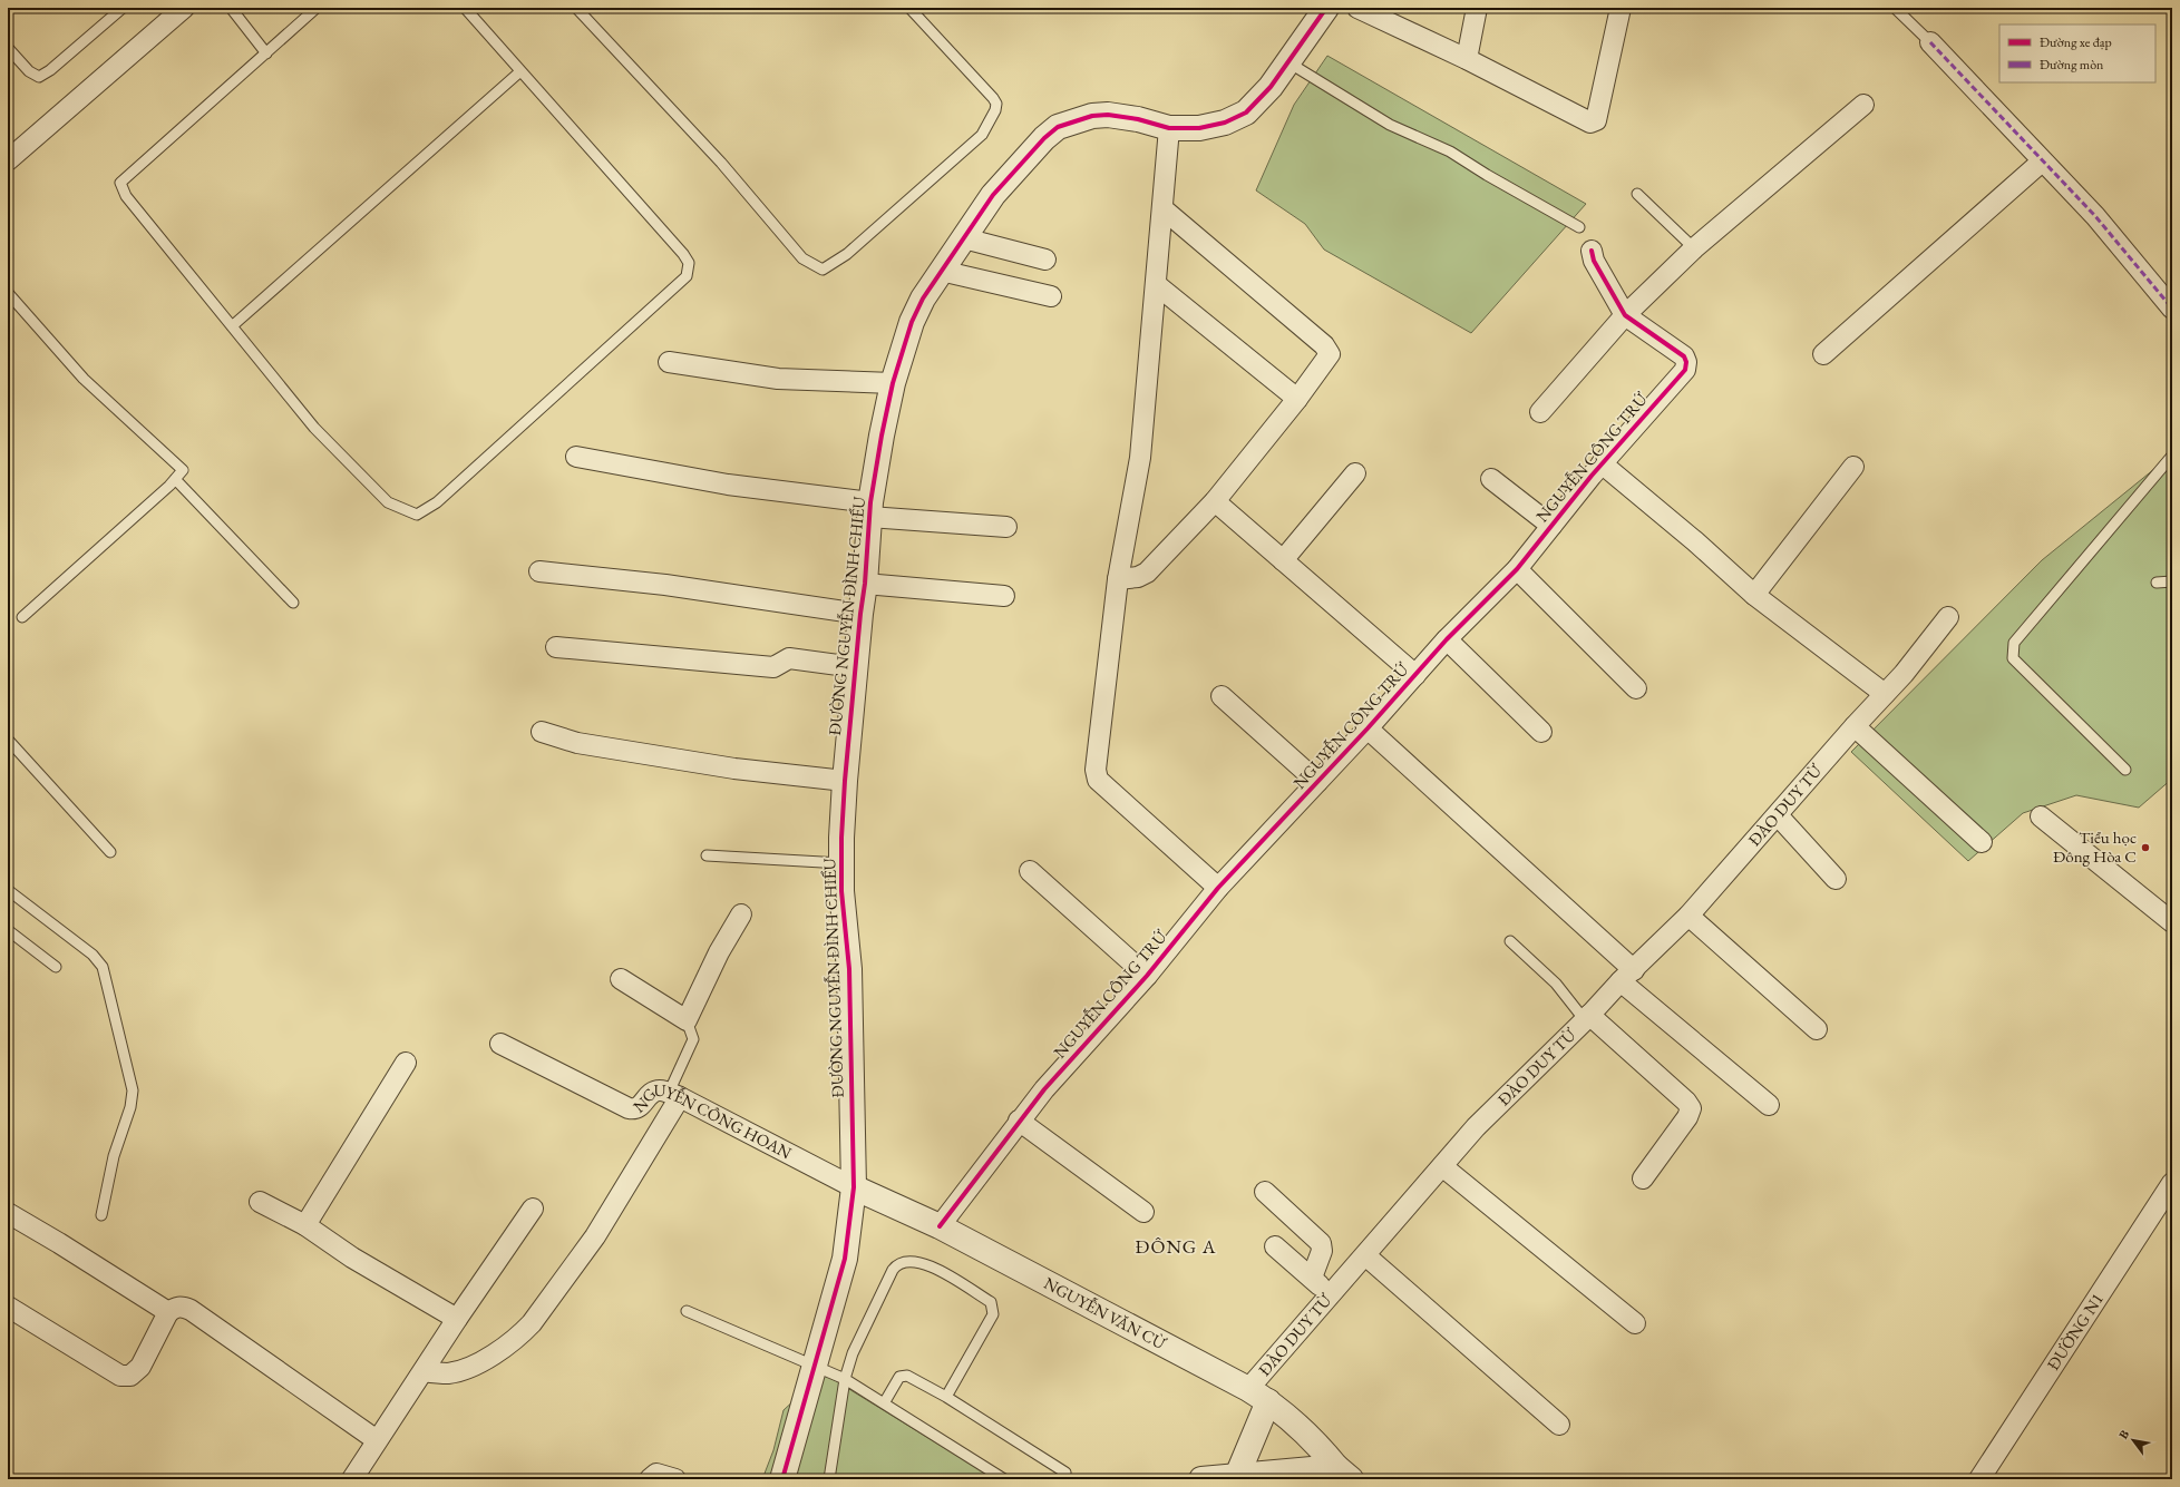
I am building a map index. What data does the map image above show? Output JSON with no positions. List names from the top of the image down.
{
  "streets": {
    "street": [
      "NGUYỄN CÔNG TRỨ",
      "ĐƯỜNG NGUYỄN ĐÌNH CHIỂU",
      "ĐÀO DUY TỪ",
      "NGUYỄN CÔNG HOAN",
      "NGUYỄN VĂN CỪ",
      "ĐƯỜNG N1"
    ]
  },
  "crossings": [
    ["NGUYỄN CÔNG TRỨ", "NGUYỄN VĂN CỪ"],
    ["ĐƯỜNG NGUYỄN ĐÌNH CHIỂU", "NGUYỄN CÔNG HOAN"],
    ["ĐƯỜNG NGUYỄN ĐÌNH CHIỂU", "NGUYỄN VĂN CỪ"],
    ["ĐÀO DUY TỪ", "NGUYỄN VĂN CỪ"],
    ["NGUYỄN CÔNG HOAN", "NGUYỄN VĂN CỪ"]
  ],
  "districts": ["ĐÔNG A"],
  "places": ["Tiểu học Đông Hòa C"],
  "legend": ["Đường xe đạp", "Đường mòn"],
  "north": "top left"
}
